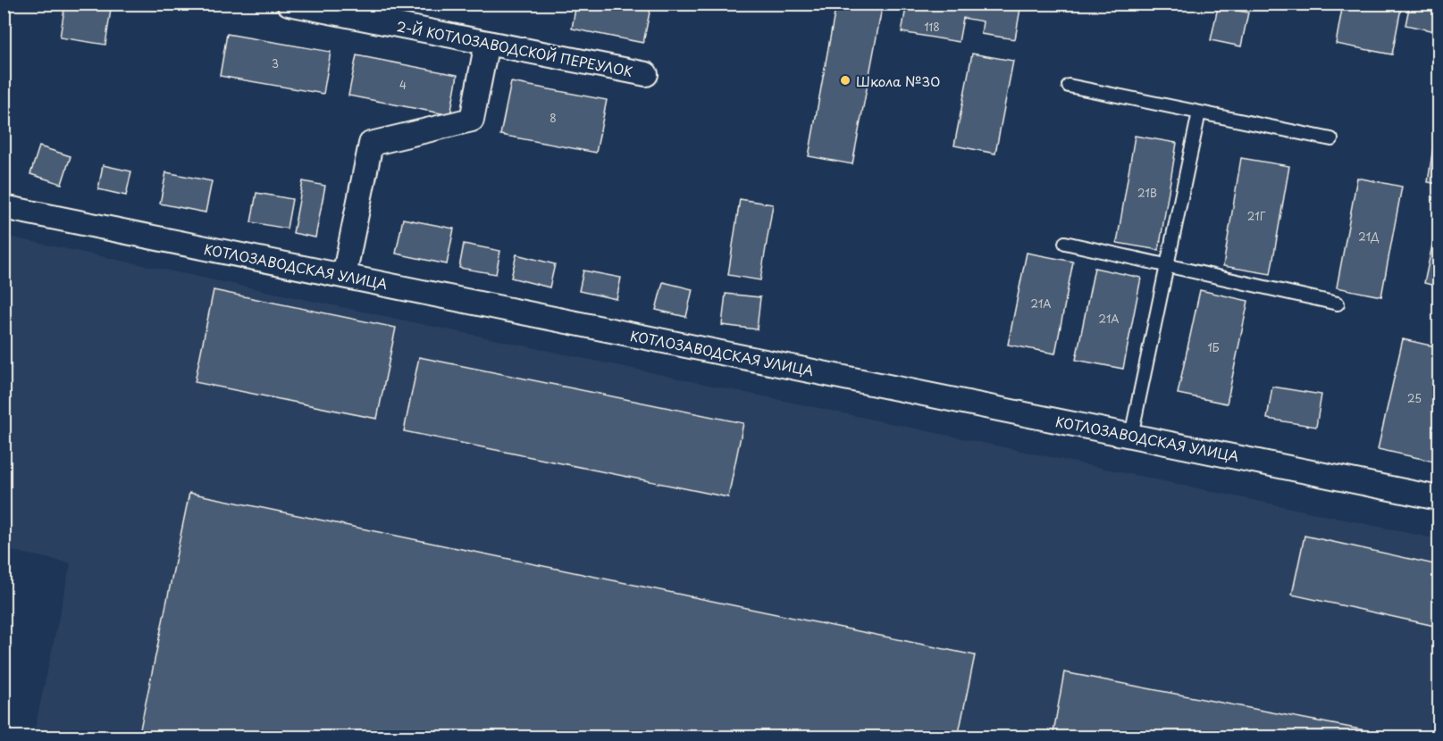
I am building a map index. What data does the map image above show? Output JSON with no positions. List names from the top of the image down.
{
  "streets": {
    "street": ["2-Й КОТЛОЗАВОДСКОЙ ПЕРЕУЛОК", "КОТЛОЗАВОДСКАЯ УЛИЦА"]
  },
  "places": ["Школа №30"],
  "house_numbers": [
    "118",
    "3",
    "4",
    "8",
    "21В",
    "21Г",
    "21Д",
    "21А",
    "21А",
    "1Б",
    "25"
  ]
}
